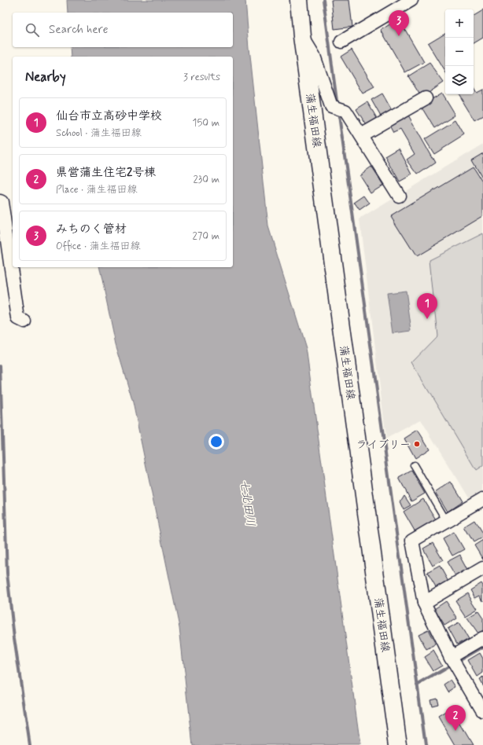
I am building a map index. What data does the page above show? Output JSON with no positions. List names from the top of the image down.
{
  "streets": {
    "main road": ["蒲生福田線"]
  },
  "water": ["七北田川"],
  "places": ["ライブリー"],
  "page": {
    "map_buttons": ["+", "−"],
    "pins": ["3", "1", "2"],
    "search": "Search here",
    "heading": ["Nearby", "3 results"],
    "list": [
      {
        "mark": "1",
        "name": "仙台市立高砂中学校",
        "note": "School · 蒲生福田線",
        "value": "150 m"
      },
      {
        "mark": "2",
        "name": "県営蒲生住宅2号棟",
        "note": "Place · 蒲生福田線",
        "value": "230 m"
      },
      {
        "mark": "3",
        "name": "みちのく管材",
        "note": "Office · 蒲生福田線",
        "value": "270 m"
      }
    ]
  }
}
